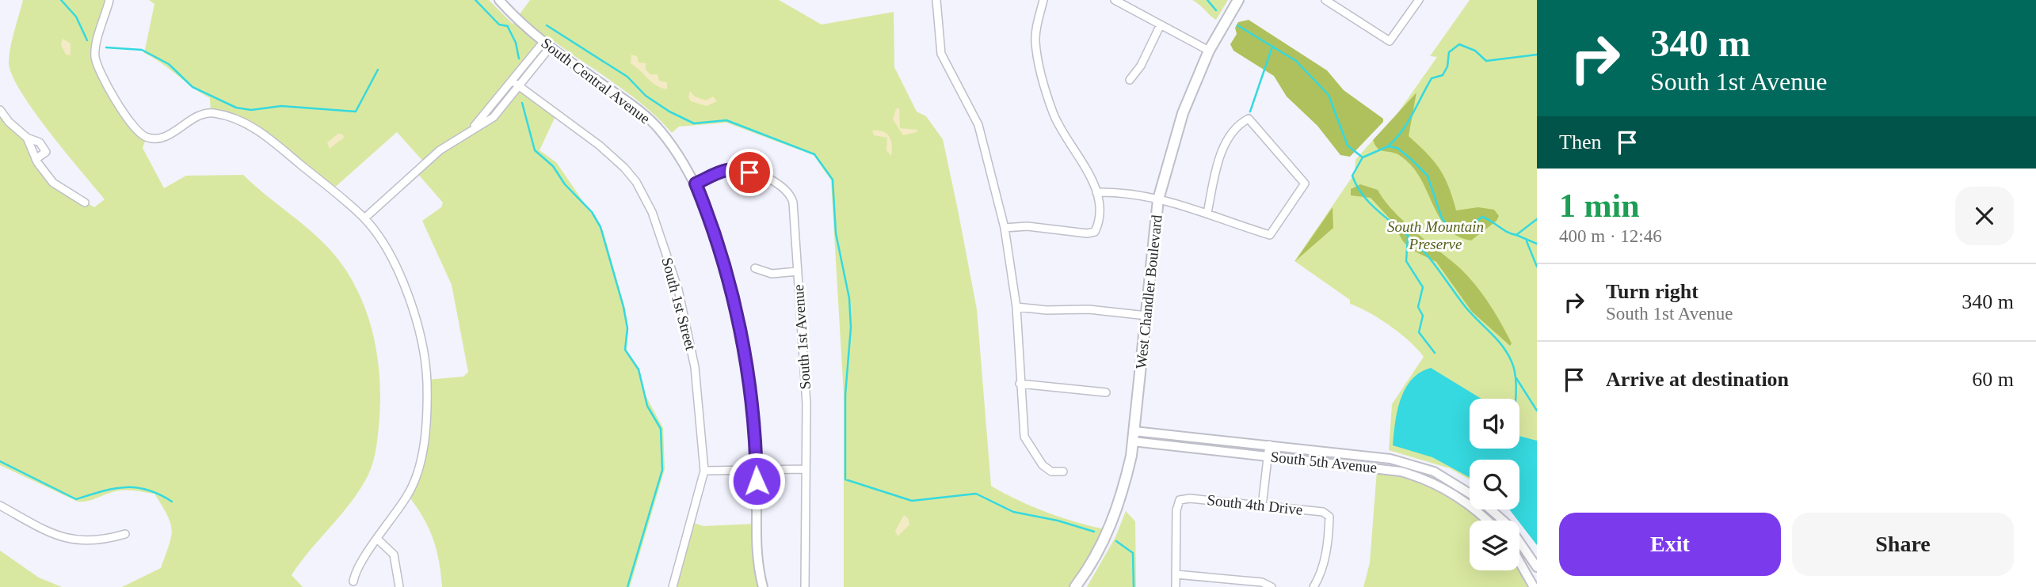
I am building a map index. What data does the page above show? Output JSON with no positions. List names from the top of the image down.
{
  "streets": {
    "main road": ["West Chandler Boulevard"],
    "street": [
      "South Central Avenue",
      "South 1st Street",
      "South 1st Avenue",
      "South 5th Avenue",
      "South 4th Drive"
    ]
  },
  "crossings": [
    ["South Central Avenue", "South 1st Avenue"],
    ["West Chandler Boulevard", "South 5th Avenue"]
  ],
  "parks": ["South Mountain Preserve"],
  "page": {
    "turn": ["340 m", "South 1st Avenue"],
    "then": "Then",
    "heading": ["1 min", "400 m · 12:46"],
    "list": [
      {
        "name": "Turn right",
        "note": "South 1st Avenue",
        "value": "340 m"
      },
      {
        "name": "Arrive at destination",
        "value": "60 m"
      }
    ],
    "buttons": ["Exit", "Share"]
  }
}
